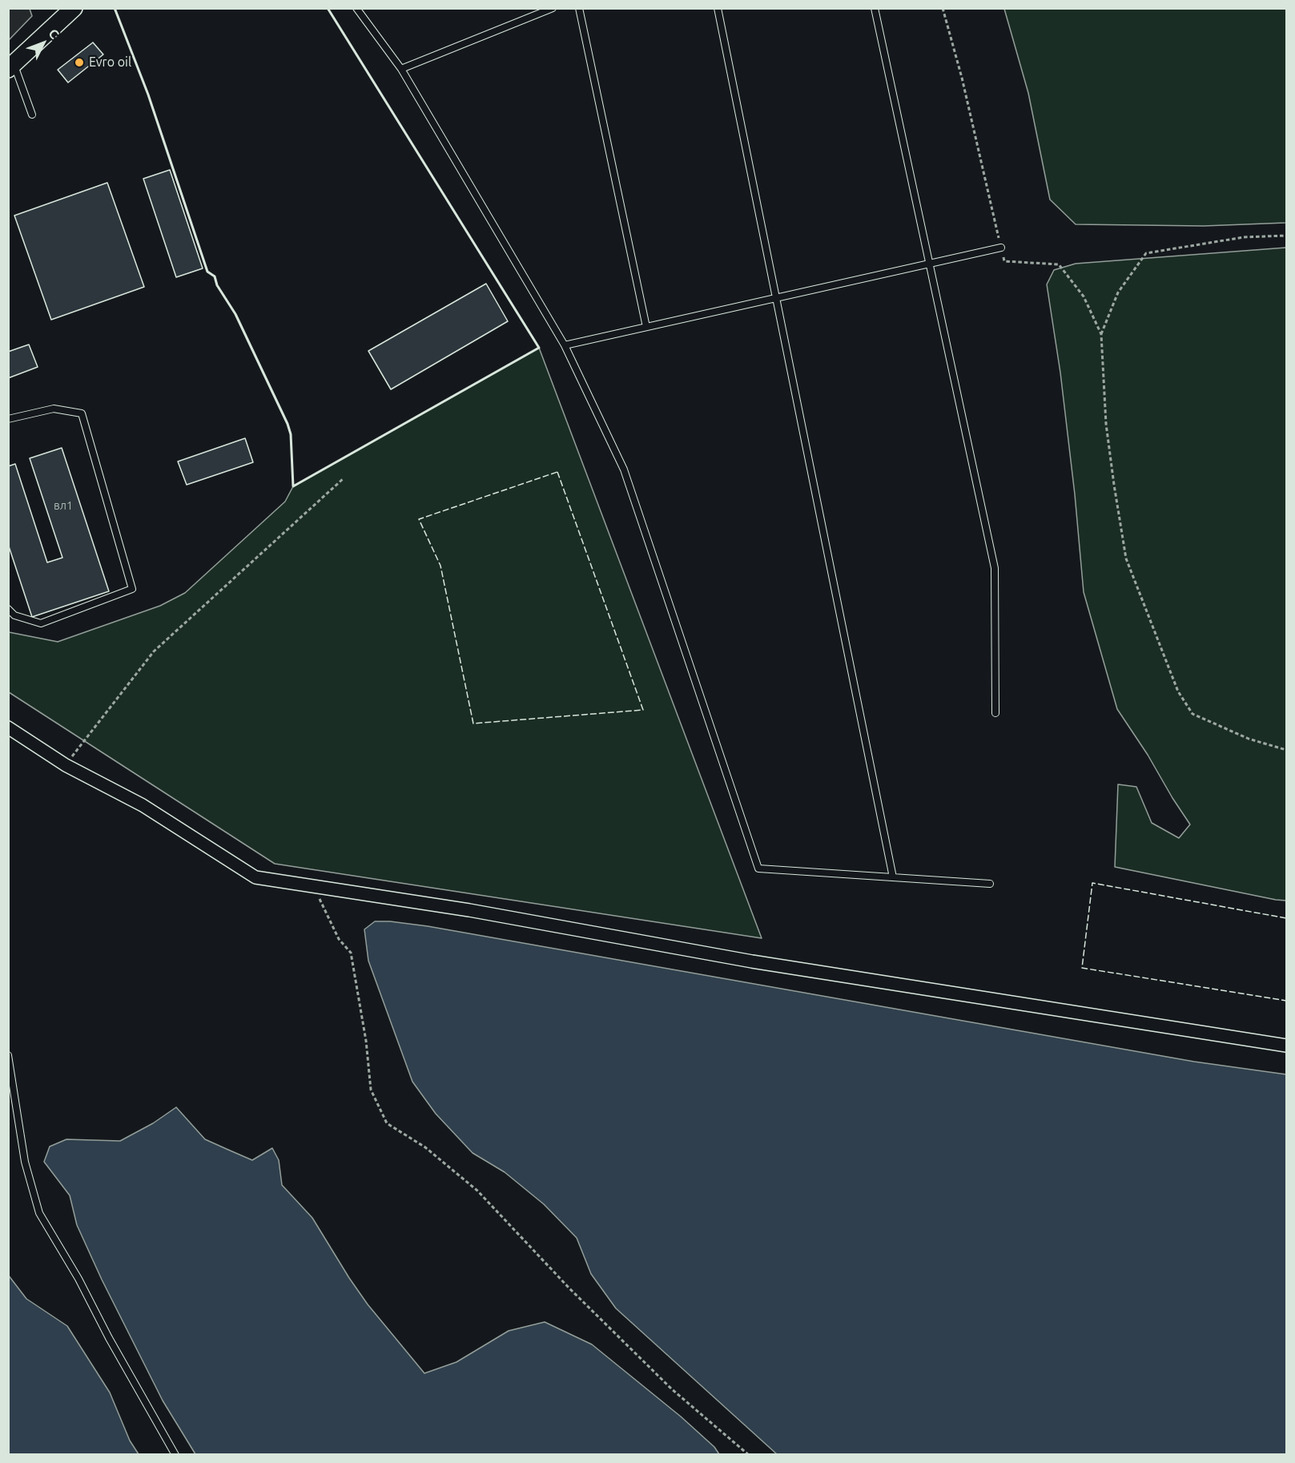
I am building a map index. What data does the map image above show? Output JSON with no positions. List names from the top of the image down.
{
  "places": ["Evro oil"],
  "house_numbers": ["вл1"],
  "north": "top right"
}
